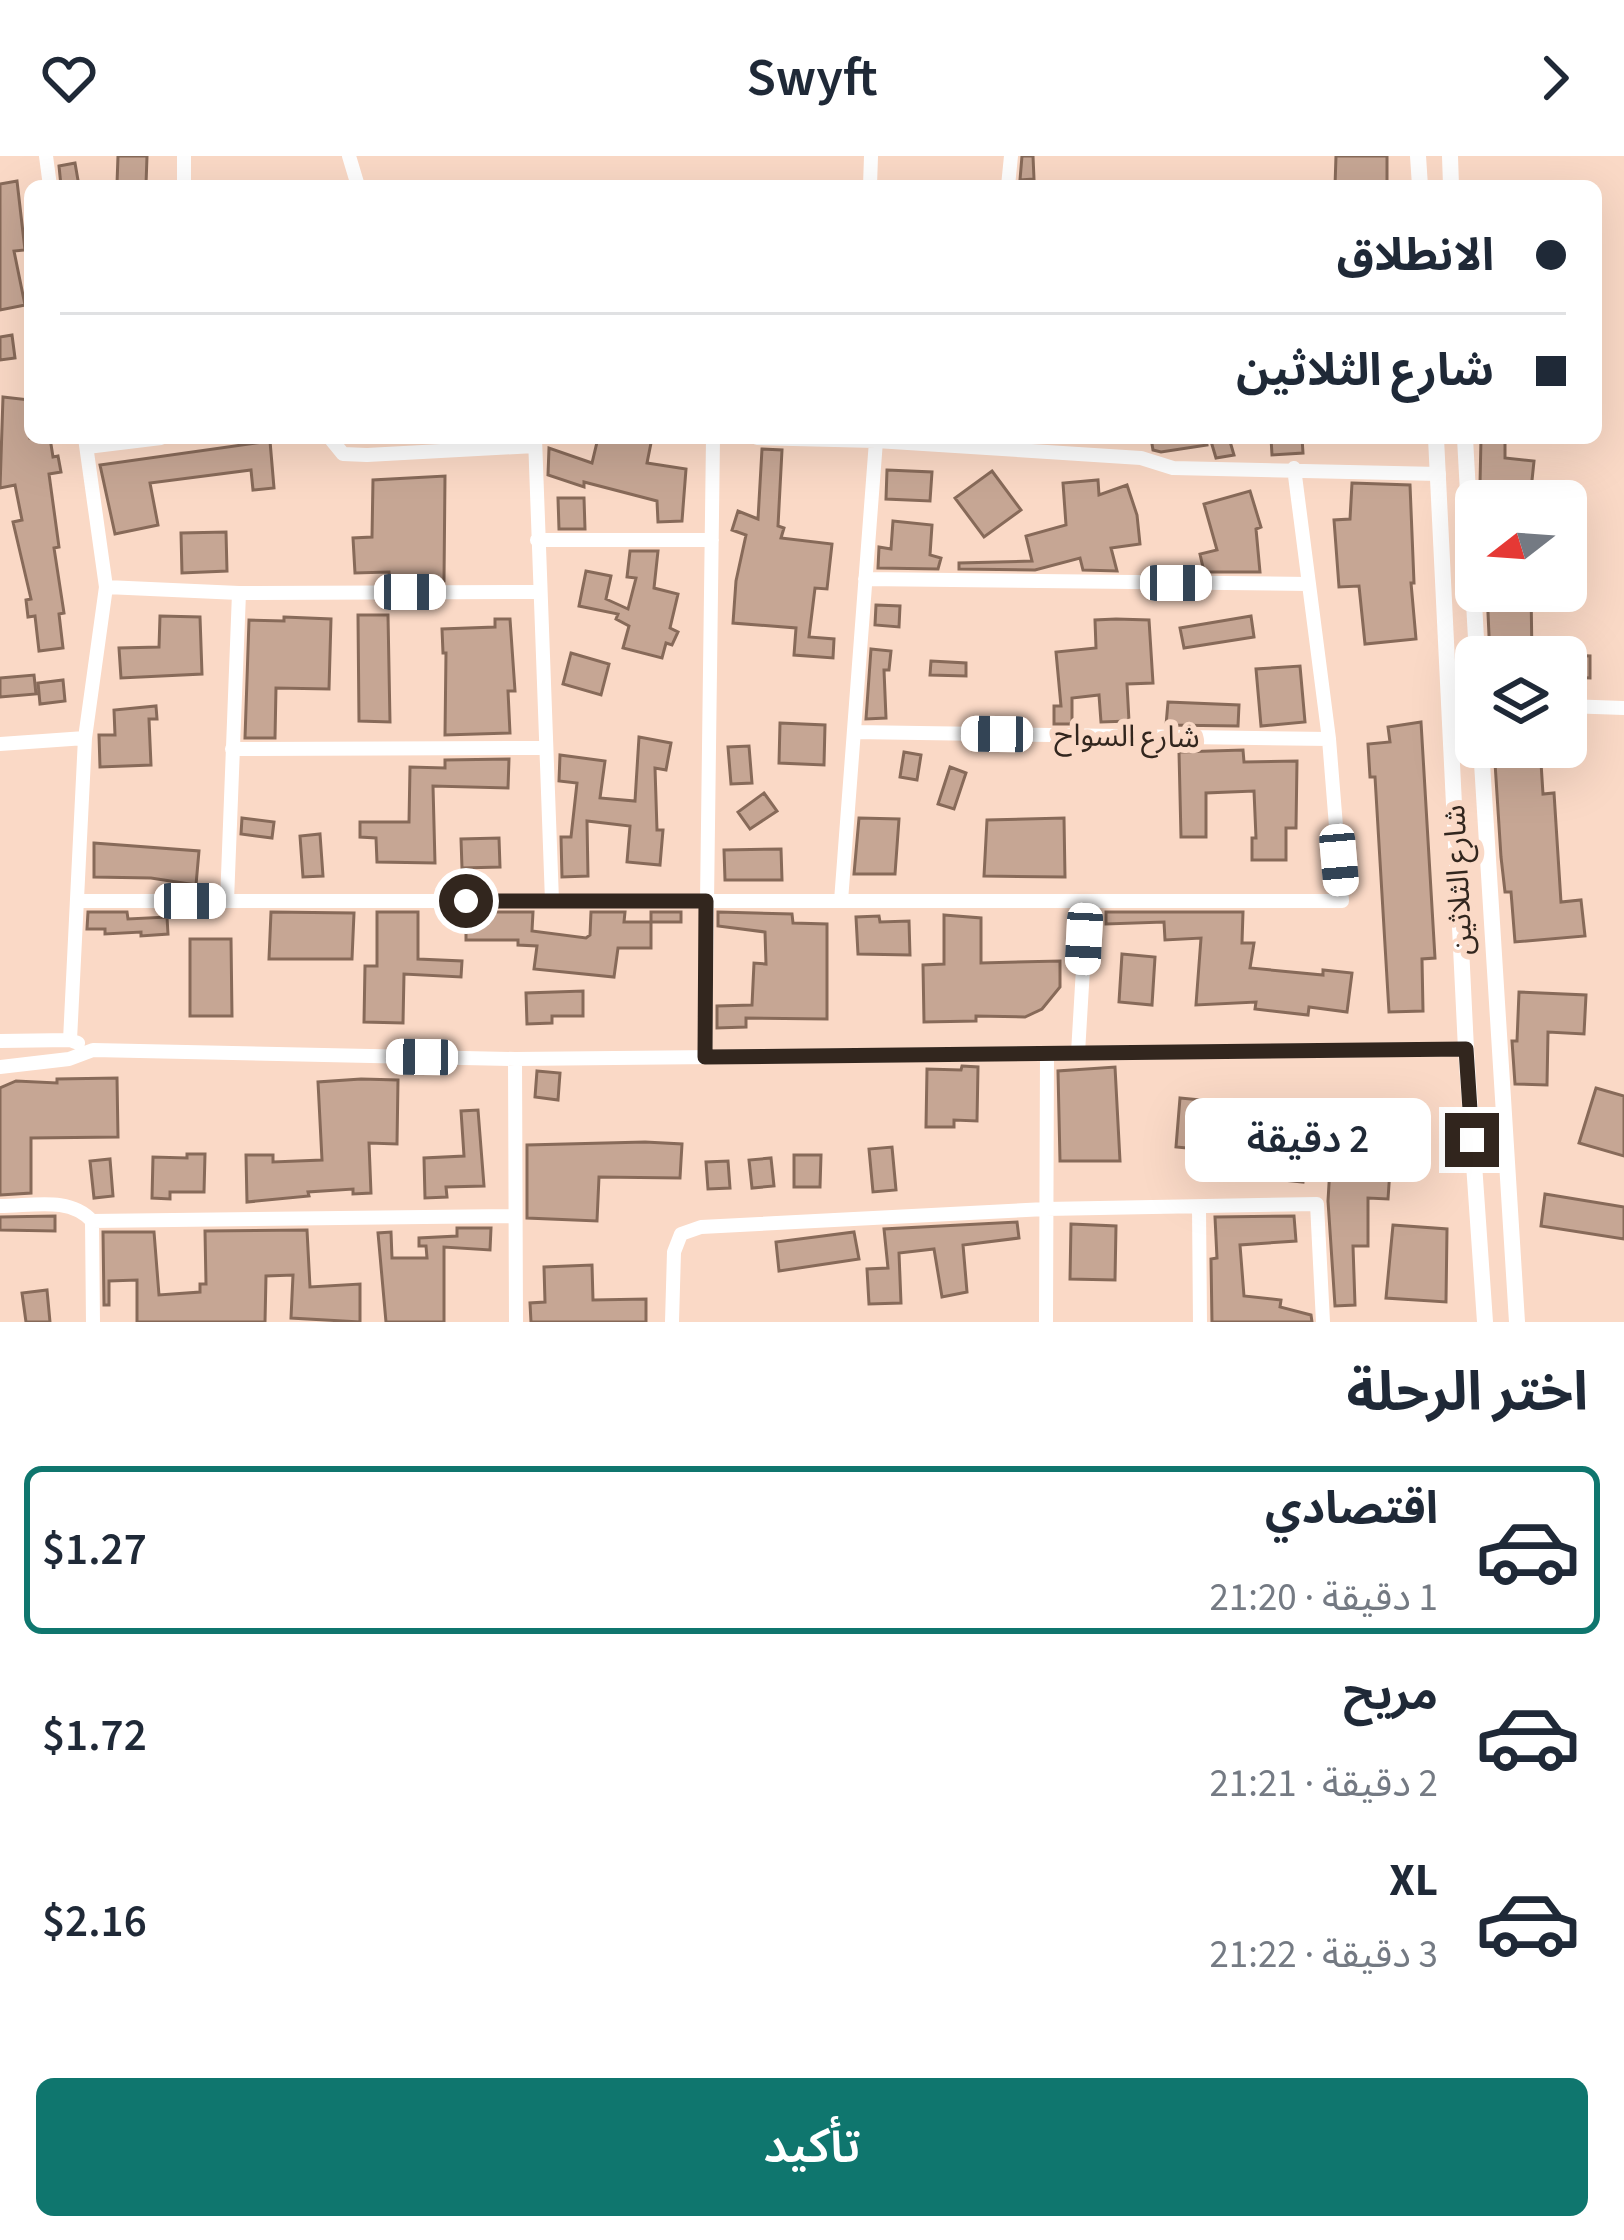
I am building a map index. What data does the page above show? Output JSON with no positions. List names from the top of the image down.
{
  "streets": {
    "street": ["شارع السواح", "شارع الثلاثين"]
  },
  "north": "left",
  "page": {
    "header": "Swyft",
    "banner": ["الانطلاق", "شارع الثلاثين"],
    "bubble": "2 دقيقة",
    "heading": "اختر الرحلة",
    "list": [
      {
        "name": "اقتصادي",
        "note": "1 دقيقة · 21:20",
        "value": "$1.27"
      },
      {
        "name": "مريح",
        "note": "2 دقيقة · 21:21",
        "value": "$1.72"
      },
      {
        "name": "XL",
        "note": "3 دقيقة · 21:22",
        "value": "$2.16"
      }
    ],
    "buttons": "تأكيد"
  }
}
